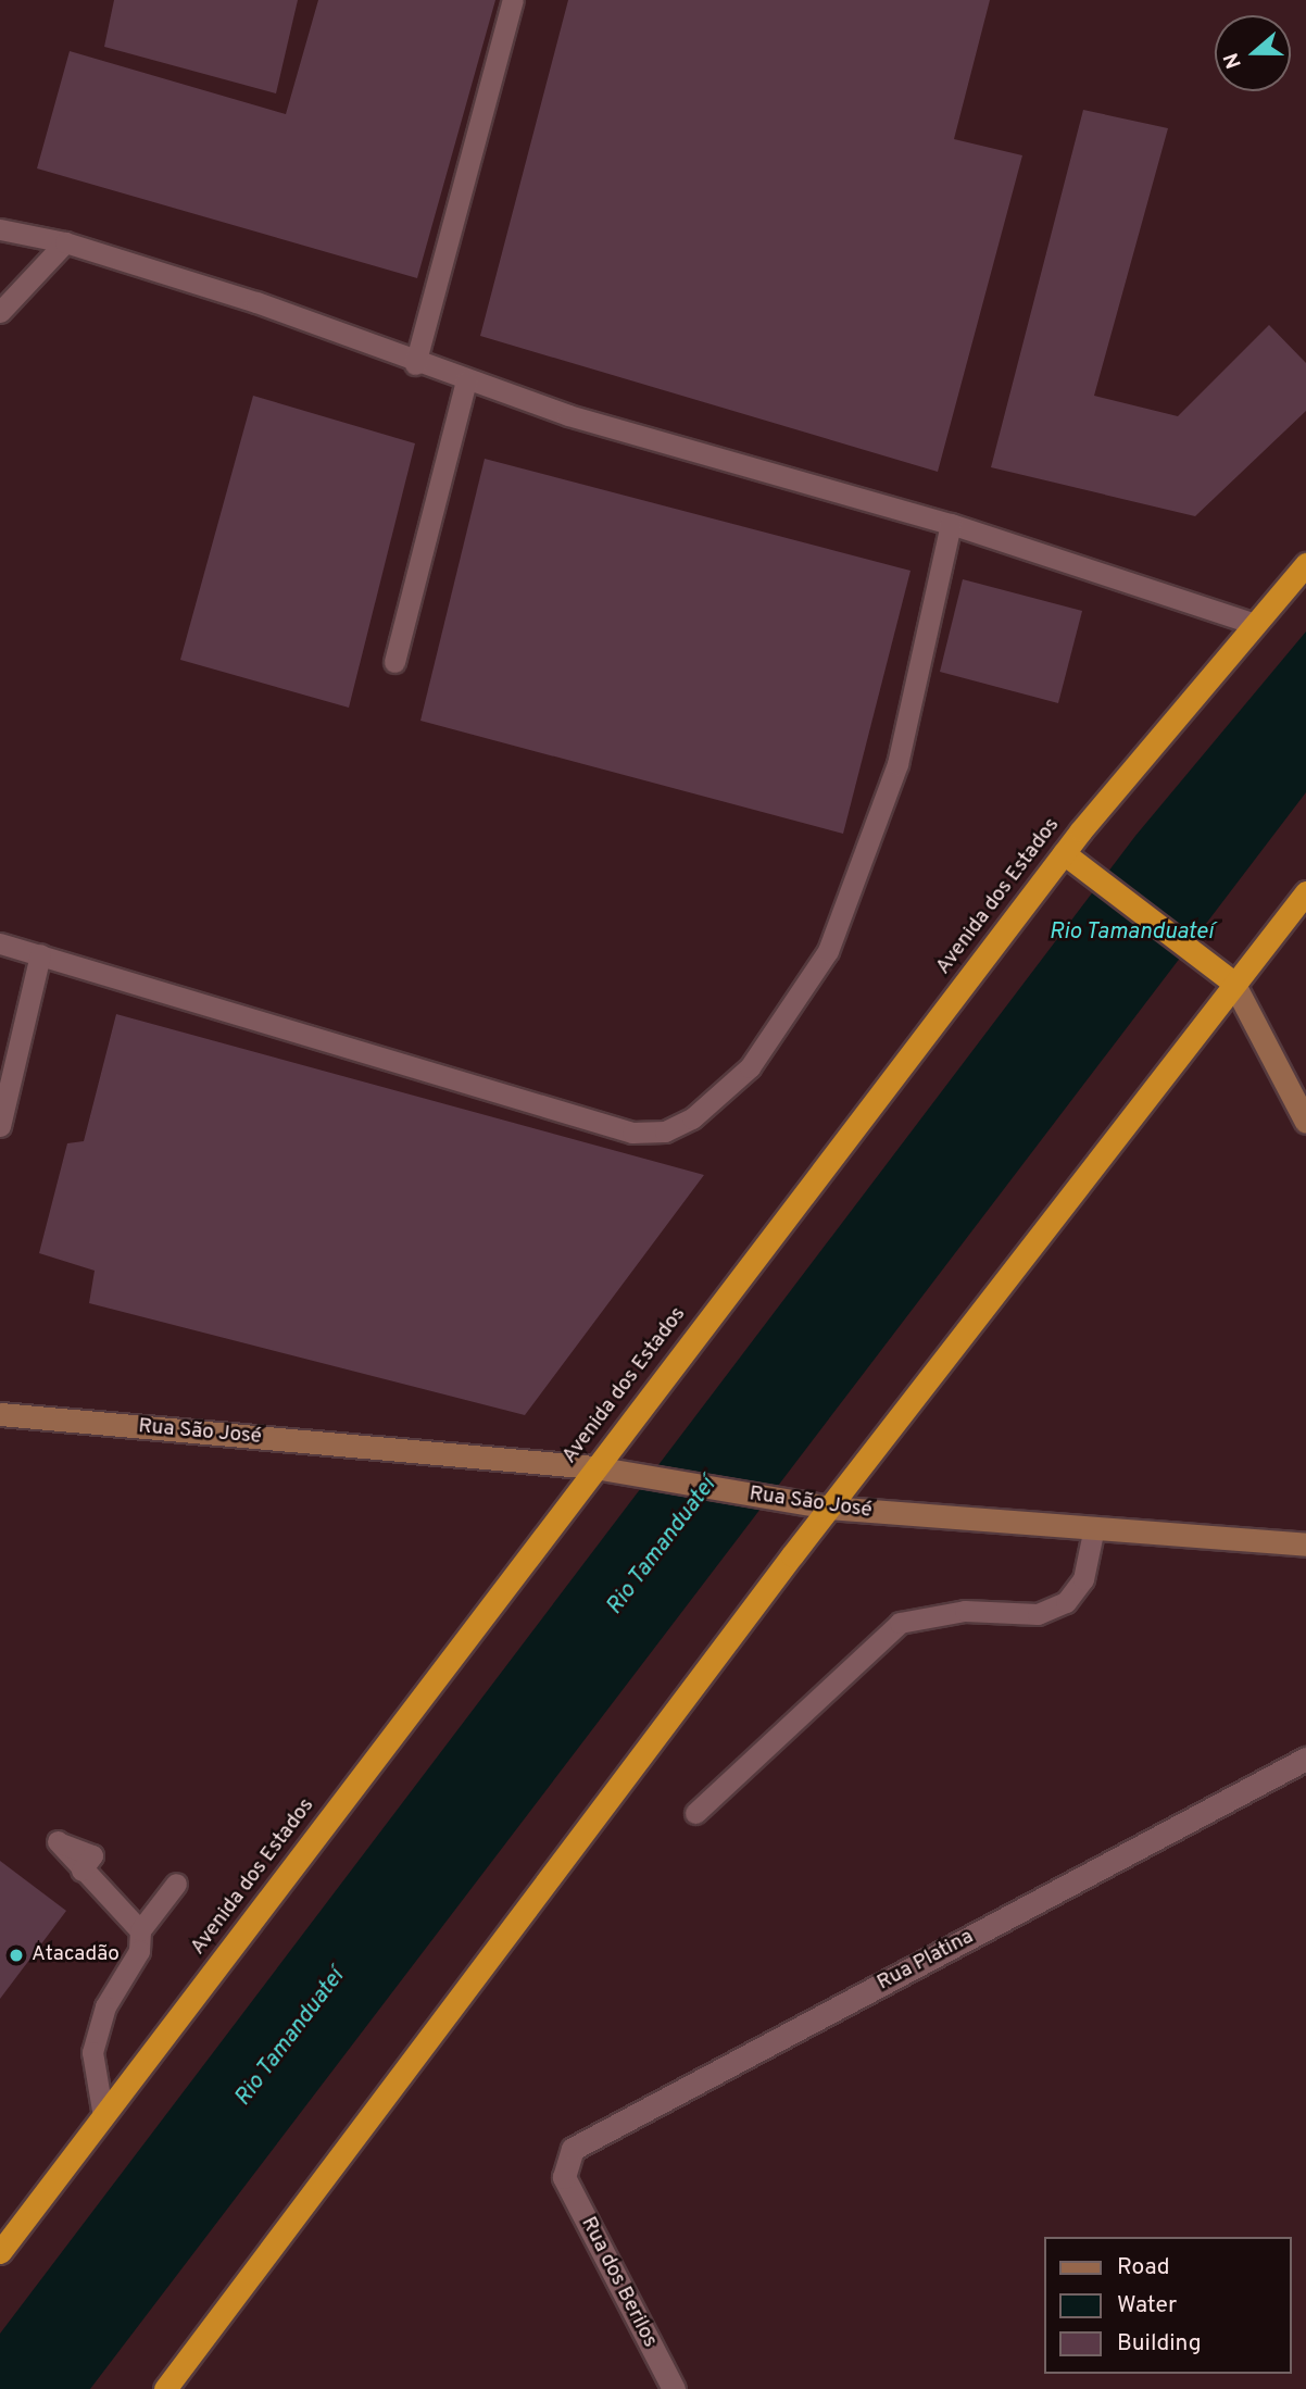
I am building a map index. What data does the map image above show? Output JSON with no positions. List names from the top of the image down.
{
  "streets": {
    "highway": ["Avenida dos Estados"],
    "main road": ["Rua São José"],
    "street": ["Rua Platina", "Rua dos Berilos"]
  },
  "crossings": [
    ["Avenida dos Estados", "Rua São José"],
    ["Rua Platina", "Rua dos Berilos"]
  ],
  "water": ["Rio Tamanduateí"],
  "places": ["Atacadão"],
  "legend": ["Road", "Water", "Building"],
  "north": "left"
}
